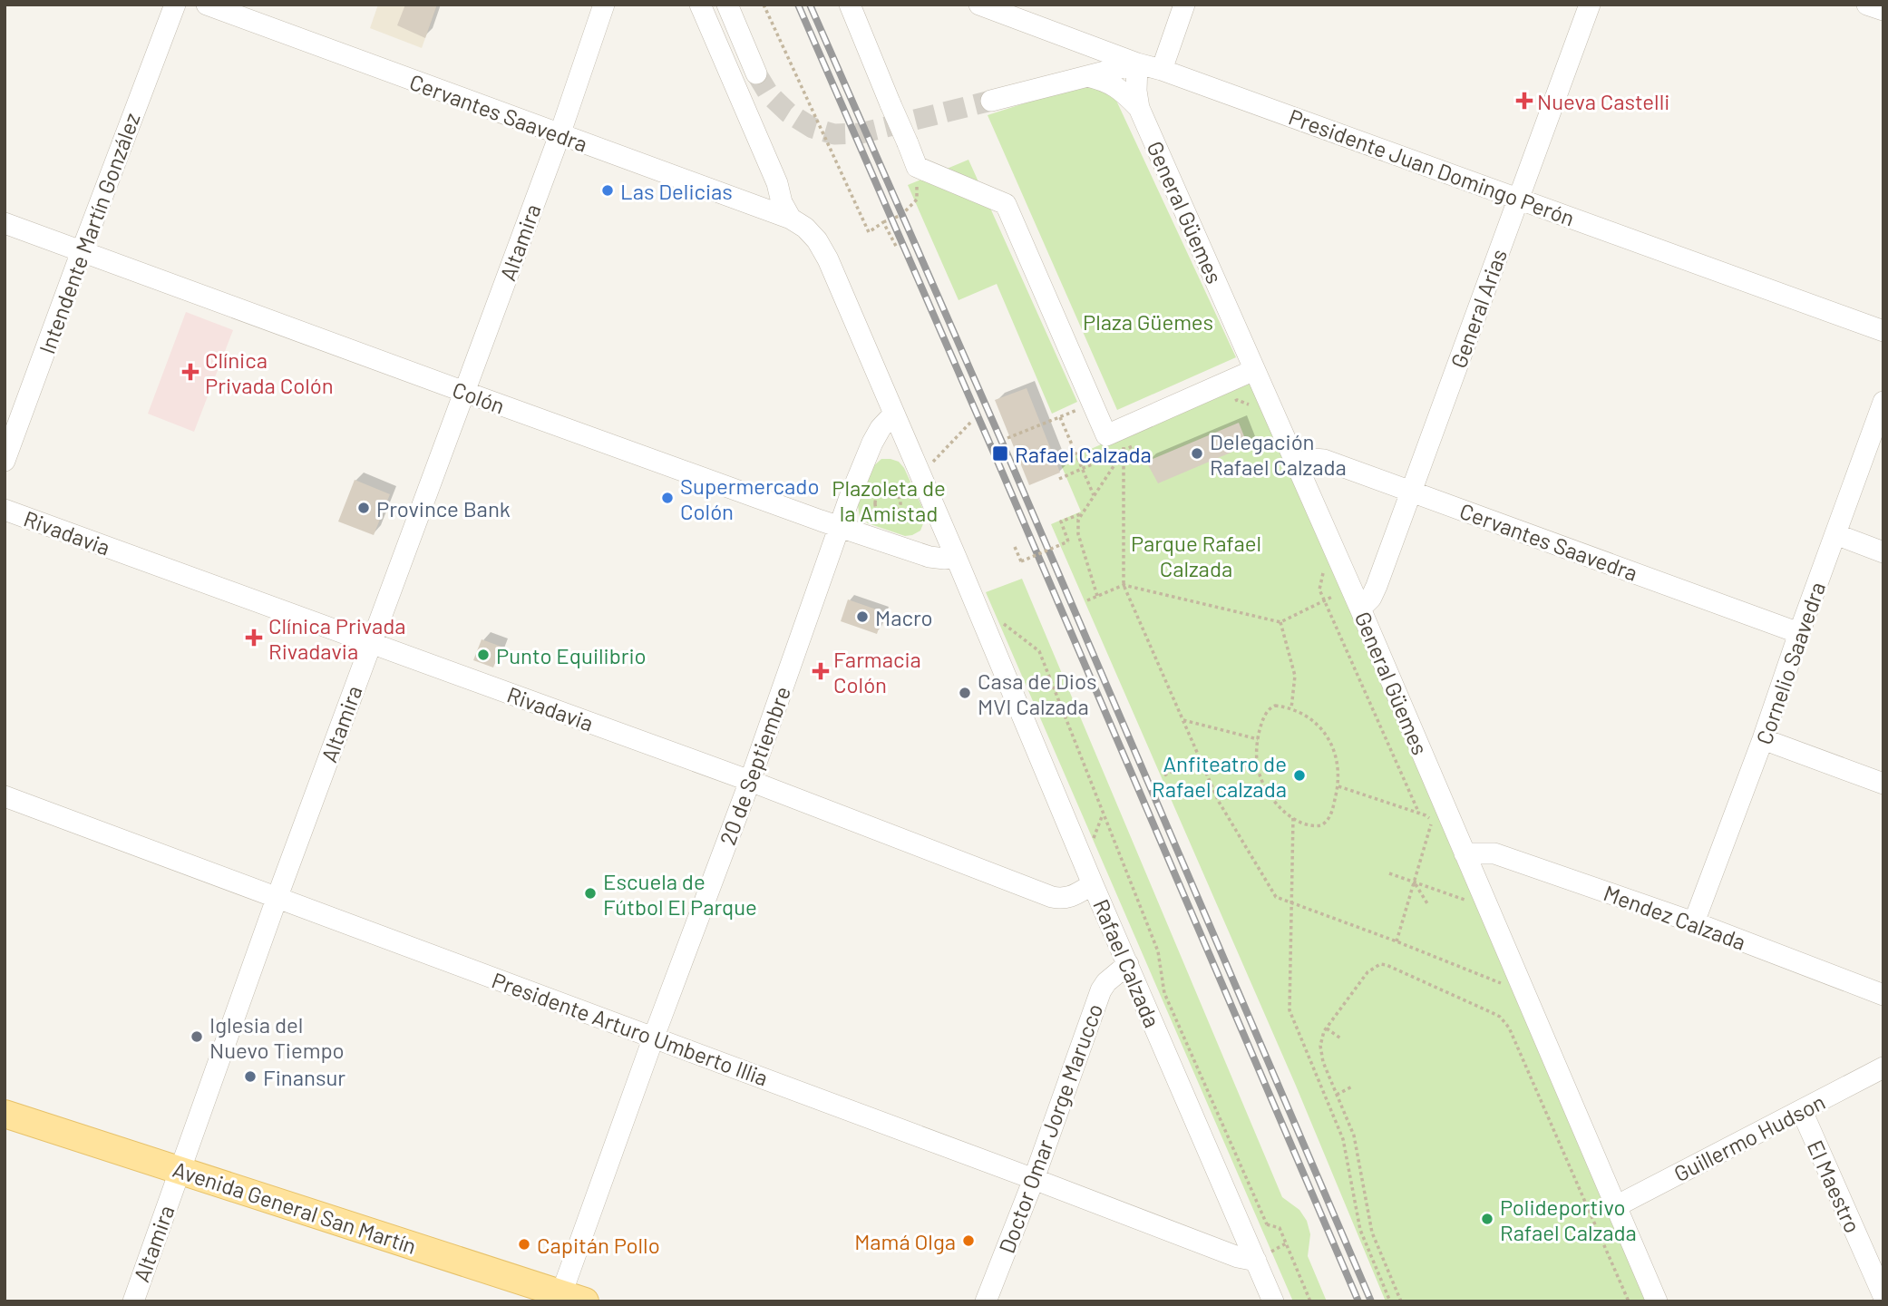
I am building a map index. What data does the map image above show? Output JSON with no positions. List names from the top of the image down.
{
  "streets": {
    "main road": ["Avenida General San Martín"],
    "street": [
      "Cervantes Saavedra",
      "Presidente Juan Domingo Perón",
      "General Güemes",
      "Intendente Martín González",
      "Altamira",
      "General Arias",
      "Colón",
      "Rivadavia",
      "Cornelio Saavedra",
      "20 de Septiembre",
      "Mendez Calzada",
      "Rafael Calzada",
      "Presidente Arturo Umberto Illia",
      "Doctor Omar Jorge Marucco",
      "Guillermo Hudson",
      "El Maestro"
    ]
  },
  "crossings": [
    ["Cervantes Saavedra", "General Güemes"],
    ["Cervantes Saavedra", "Altamira"],
    ["Cervantes Saavedra", "General Arias"],
    ["Cervantes Saavedra", "Cornelio Saavedra"],
    ["Cervantes Saavedra", "Rafael Calzada"],
    ["Presidente Juan Domingo Perón", "General Güemes"],
    ["Presidente Juan Domingo Perón", "General Arias"],
    ["General Güemes", "General Arias"],
    ["General Güemes", "Mendez Calzada"],
    ["General Güemes", "Guillermo Hudson"],
    ["Intendente Martín González", "Colón"],
    ["Altamira", "Colón"],
    ["Altamira", "Rivadavia"],
    ["Altamira", "Presidente Arturo Umberto Illia"],
    ["Altamira", "Avenida General San Martín"],
    ["Colón", "20 de Septiembre"],
    ["Colón", "Rafael Calzada"],
    ["Rivadavia", "20 de Septiembre"],
    ["Rivadavia", "Rafael Calzada"],
    ["Cornelio Saavedra", "Mendez Calzada"],
    ["20 de Septiembre", "Rafael Calzada"],
    ["20 de Septiembre", "Presidente Arturo Umberto Illia"],
    ["20 de Septiembre", "Avenida General San Martín"],
    ["Rafael Calzada", "Presidente Arturo Umberto Illia"],
    ["Rafael Calzada", "Doctor Omar Jorge Marucco"],
    ["Presidente Arturo Umberto Illia", "Doctor Omar Jorge Marucco"],
    ["Guillermo Hudson", "El Maestro"]
  ],
  "parks": ["Plaza Güemes", "Plazoleta de la Amistad", "Parque Rafael Calzada"],
  "places": {
    "health": [
      "Nueva Castelli",
      "Clínica Privada Colón",
      "Clínica Privada Rivadavia",
      "Farmacia Colón"
    ],
    "other": [
      "Las Delicias",
      "Delegación Rafael Calzada",
      "Supermercado Colón",
      "Province Bank",
      "Macro",
      "Punto Equilibrio",
      "Casa de Dios MVI Calzada",
      "Anfiteatro de Rafael calzada",
      "Escuela de Fútbol El Parque",
      "Iglesia del Nuevo Tiempo",
      "Finansur",
      "Polideportivo Rafael Calzada",
      "Mamá Olga",
      "Capitán Pollo"
    ],
    "transit": ["Rafael Calzada"]
  }
}
